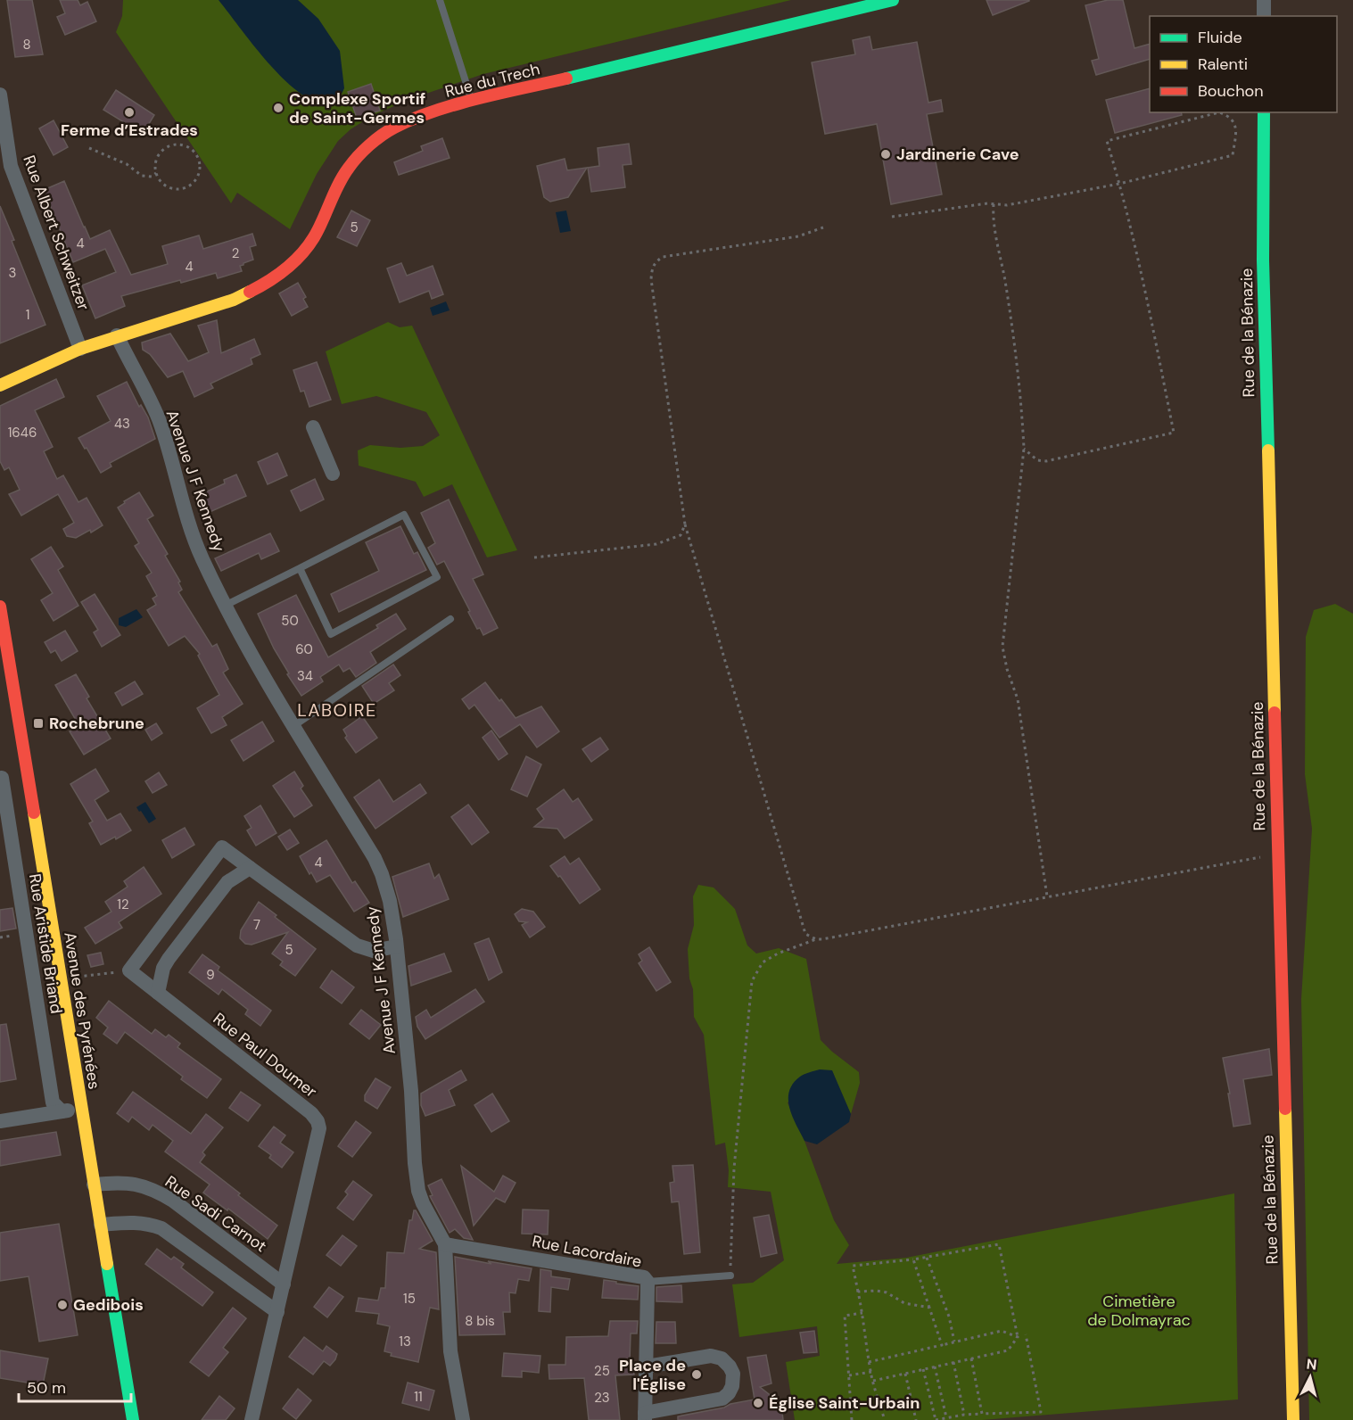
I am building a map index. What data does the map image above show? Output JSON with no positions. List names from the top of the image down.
{
  "streets": {
    "street": [
      "Rue du Trech",
      "Rue Albert Schweitzer",
      "Rue de la Bénazie",
      "Avenue J F Kennedy",
      "Rue Aristide Briand",
      "Avenue des Pyrénées",
      "Rue Paul Doumer",
      "Rue Sadi Carnot",
      "Rue Lacordaire"
    ]
  },
  "crossings": [
    ["Rue du Trech", "Avenue J F Kennedy"],
    ["Avenue J F Kennedy", "Rue Lacordaire"],
    ["Avenue des Pyrénées", "Rue Sadi Carnot"],
    ["Rue Paul Doumer", "Rue Sadi Carnot"]
  ],
  "districts": ["LABOIRE"],
  "parks": ["Cimetière de Dolmayrac"],
  "places": {
    "other": [
      "Complexe Sportif de Saint-Germes",
      "Ferme d’Estrades",
      "Jardinerie Cave",
      "Gedibois",
      "Place de l'Église",
      "Église Saint-Urbain"
    ],
    "transit": ["Rochebrune"]
  },
  "house_numbers": [
    "8",
    "5",
    "4",
    "2",
    "4",
    "3",
    "1",
    "43",
    "1646",
    "50",
    "60",
    "34",
    "4",
    "12",
    "7",
    "5",
    "9",
    "15",
    "8 bis",
    "13",
    "25",
    "11",
    "23"
  ],
  "legend": ["Fluide", "Ralenti", "Bouchon"],
  "scale_bar": "50 m",
  "north": "top"
}
